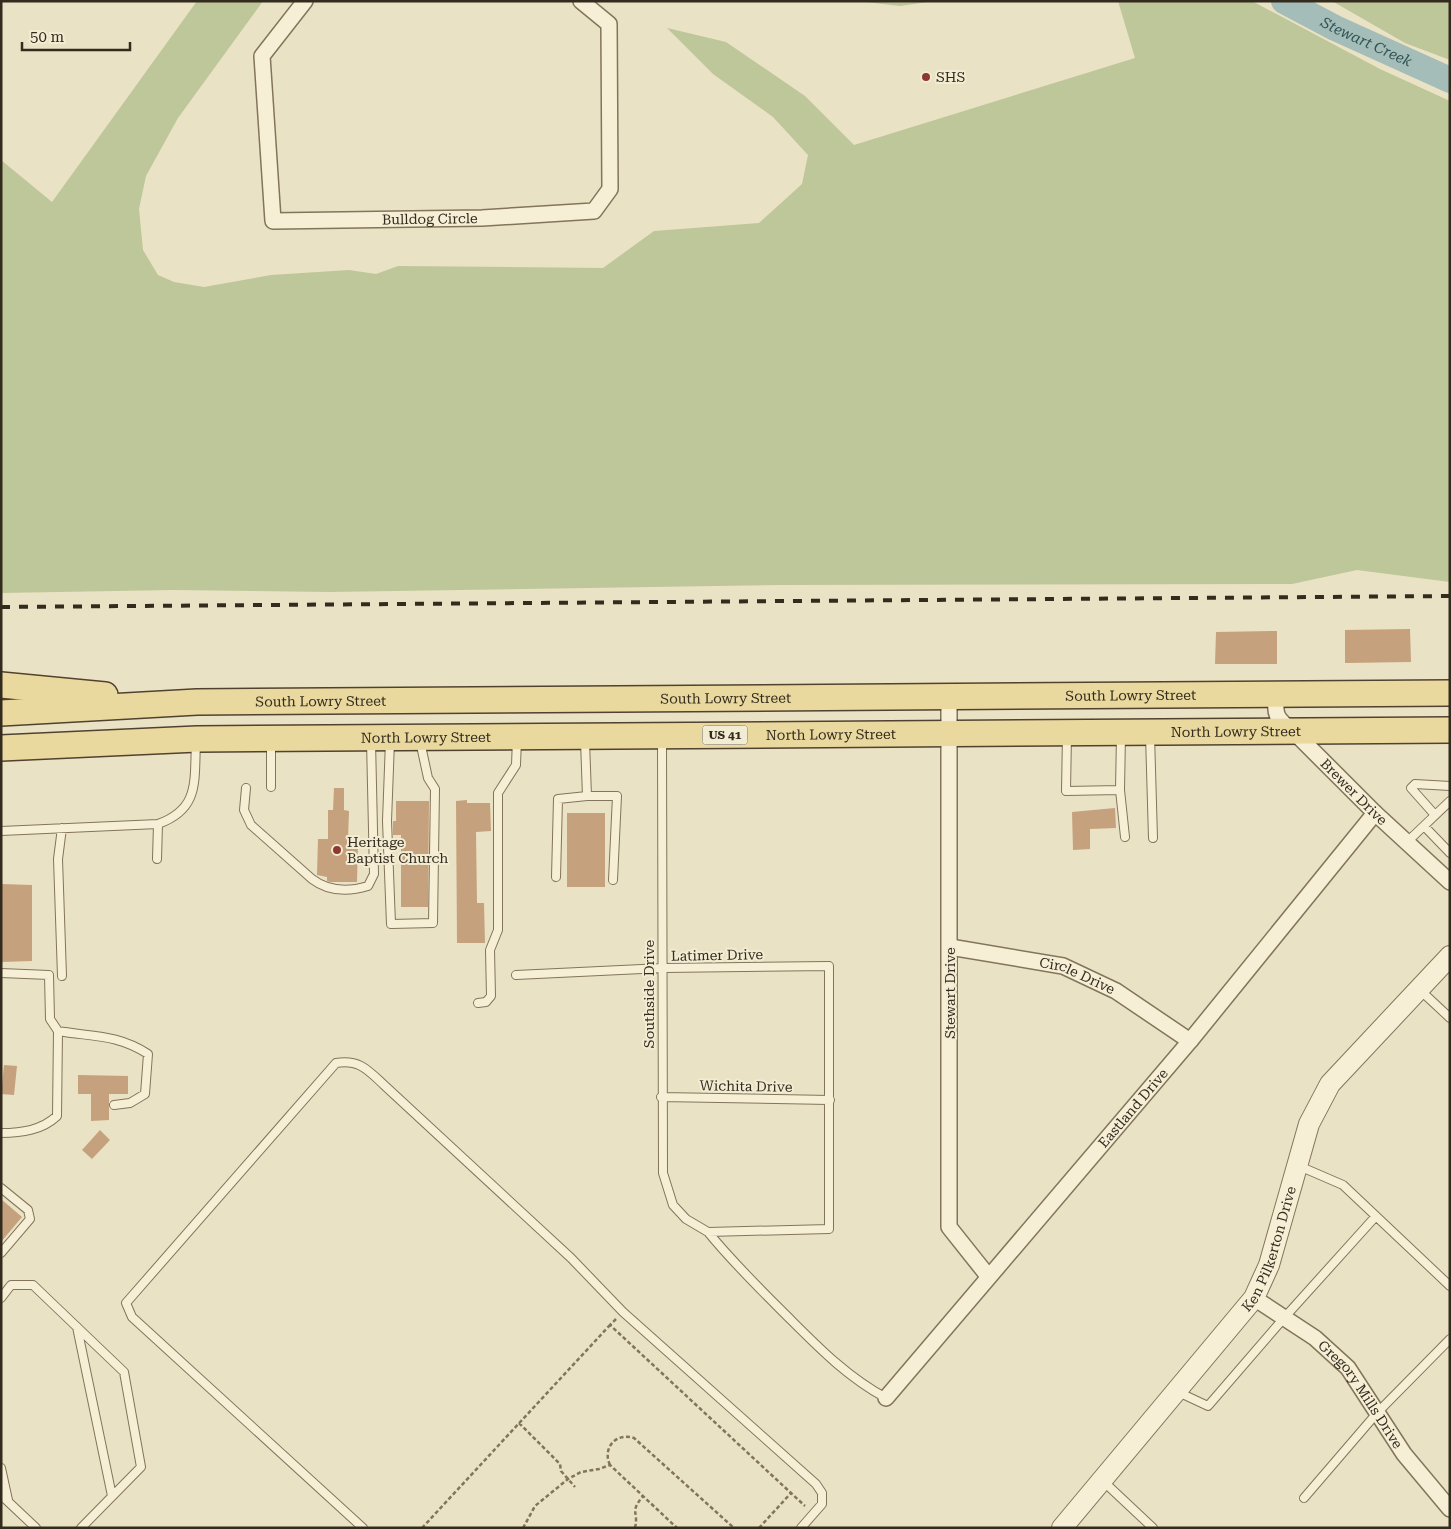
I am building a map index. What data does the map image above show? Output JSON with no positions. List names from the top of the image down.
{
  "streets": {
    "main road": ["South Lowry Street", "North Lowry Street", "US 41"],
    "street": [
      "Bulldog Circle",
      "Brewer Drive",
      "Circle Drive",
      "Stewart Drive",
      "Eastland Drive",
      "Ken Pilkerton Drive",
      "Gregory Mills Drive"
    ],
    "lane": ["Latimer Drive", "Southside Drive", "Wichita Drive"]
  },
  "crossings": [
    ["South Lowry Street", "Brewer Drive"],
    ["South Lowry Street", "Stewart Drive"],
    ["North Lowry Street", "Brewer Drive"],
    ["North Lowry Street", "Stewart Drive"],
    ["North Lowry Street", "Southside Drive"],
    ["Brewer Drive", "Eastland Drive"],
    ["Latimer Drive", "Southside Drive"],
    ["Latimer Drive", "Wichita Drive"],
    ["Circle Drive", "Stewart Drive"],
    ["Circle Drive", "Eastland Drive"],
    ["Stewart Drive", "Eastland Drive"],
    ["Southside Drive", "Wichita Drive"],
    ["Southside Drive", "Eastland Drive"],
    ["Ken Pilkerton Drive", "Gregory Mills Drive"]
  ],
  "water": ["Stewart Creek"],
  "places": ["SHS", "Heritage Baptist Church"],
  "scale_bar": "50 m"
}
